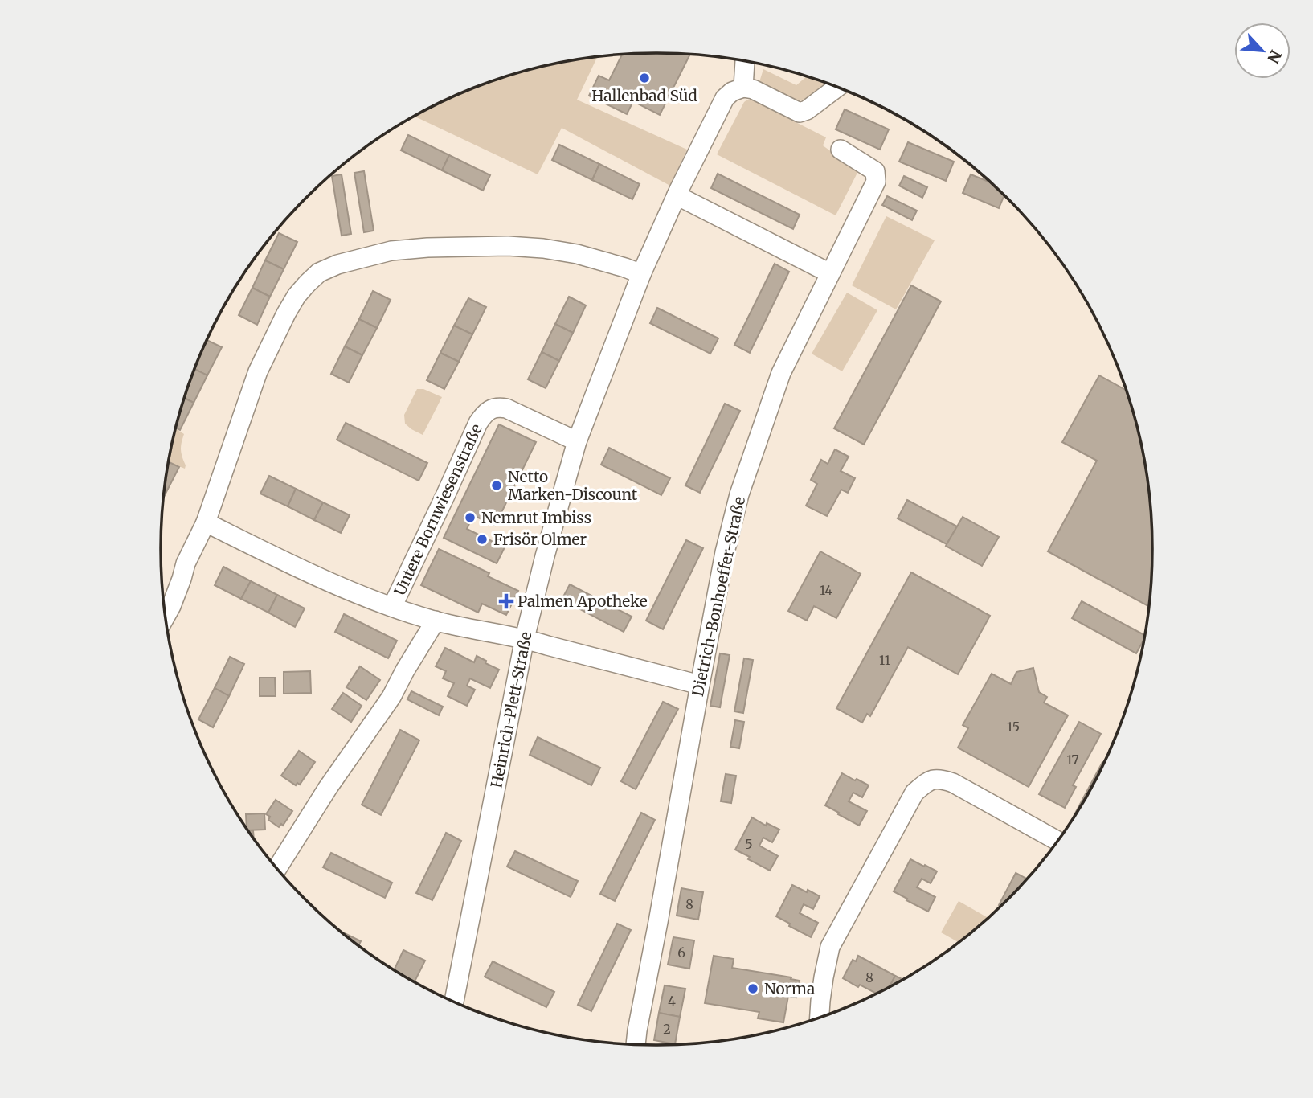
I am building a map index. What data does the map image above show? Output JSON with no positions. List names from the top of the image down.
{
  "streets": {
    "street": ["Untere Bornwiesenstraße", "Dietrich-Bonhoeffer-Straße", "Heinrich-Plett-Straße"]
  },
  "crossings": [
    ["Untere Bornwiesenstraße", "Heinrich-Plett-Straße"]
  ],
  "places": {
    "other": [
      "Hallenbad Süd",
      "Netto Marken-Discount",
      "Nemrut Imbiss",
      "Frisör Olmer",
      "Norma"
    ],
    "health": ["Palmen Apotheke"]
  },
  "house_numbers": [
    "14",
    "11",
    "15",
    "17",
    "5",
    "8",
    "6",
    "8",
    "4",
    "2"
  ],
  "north": "bottom right"
}
